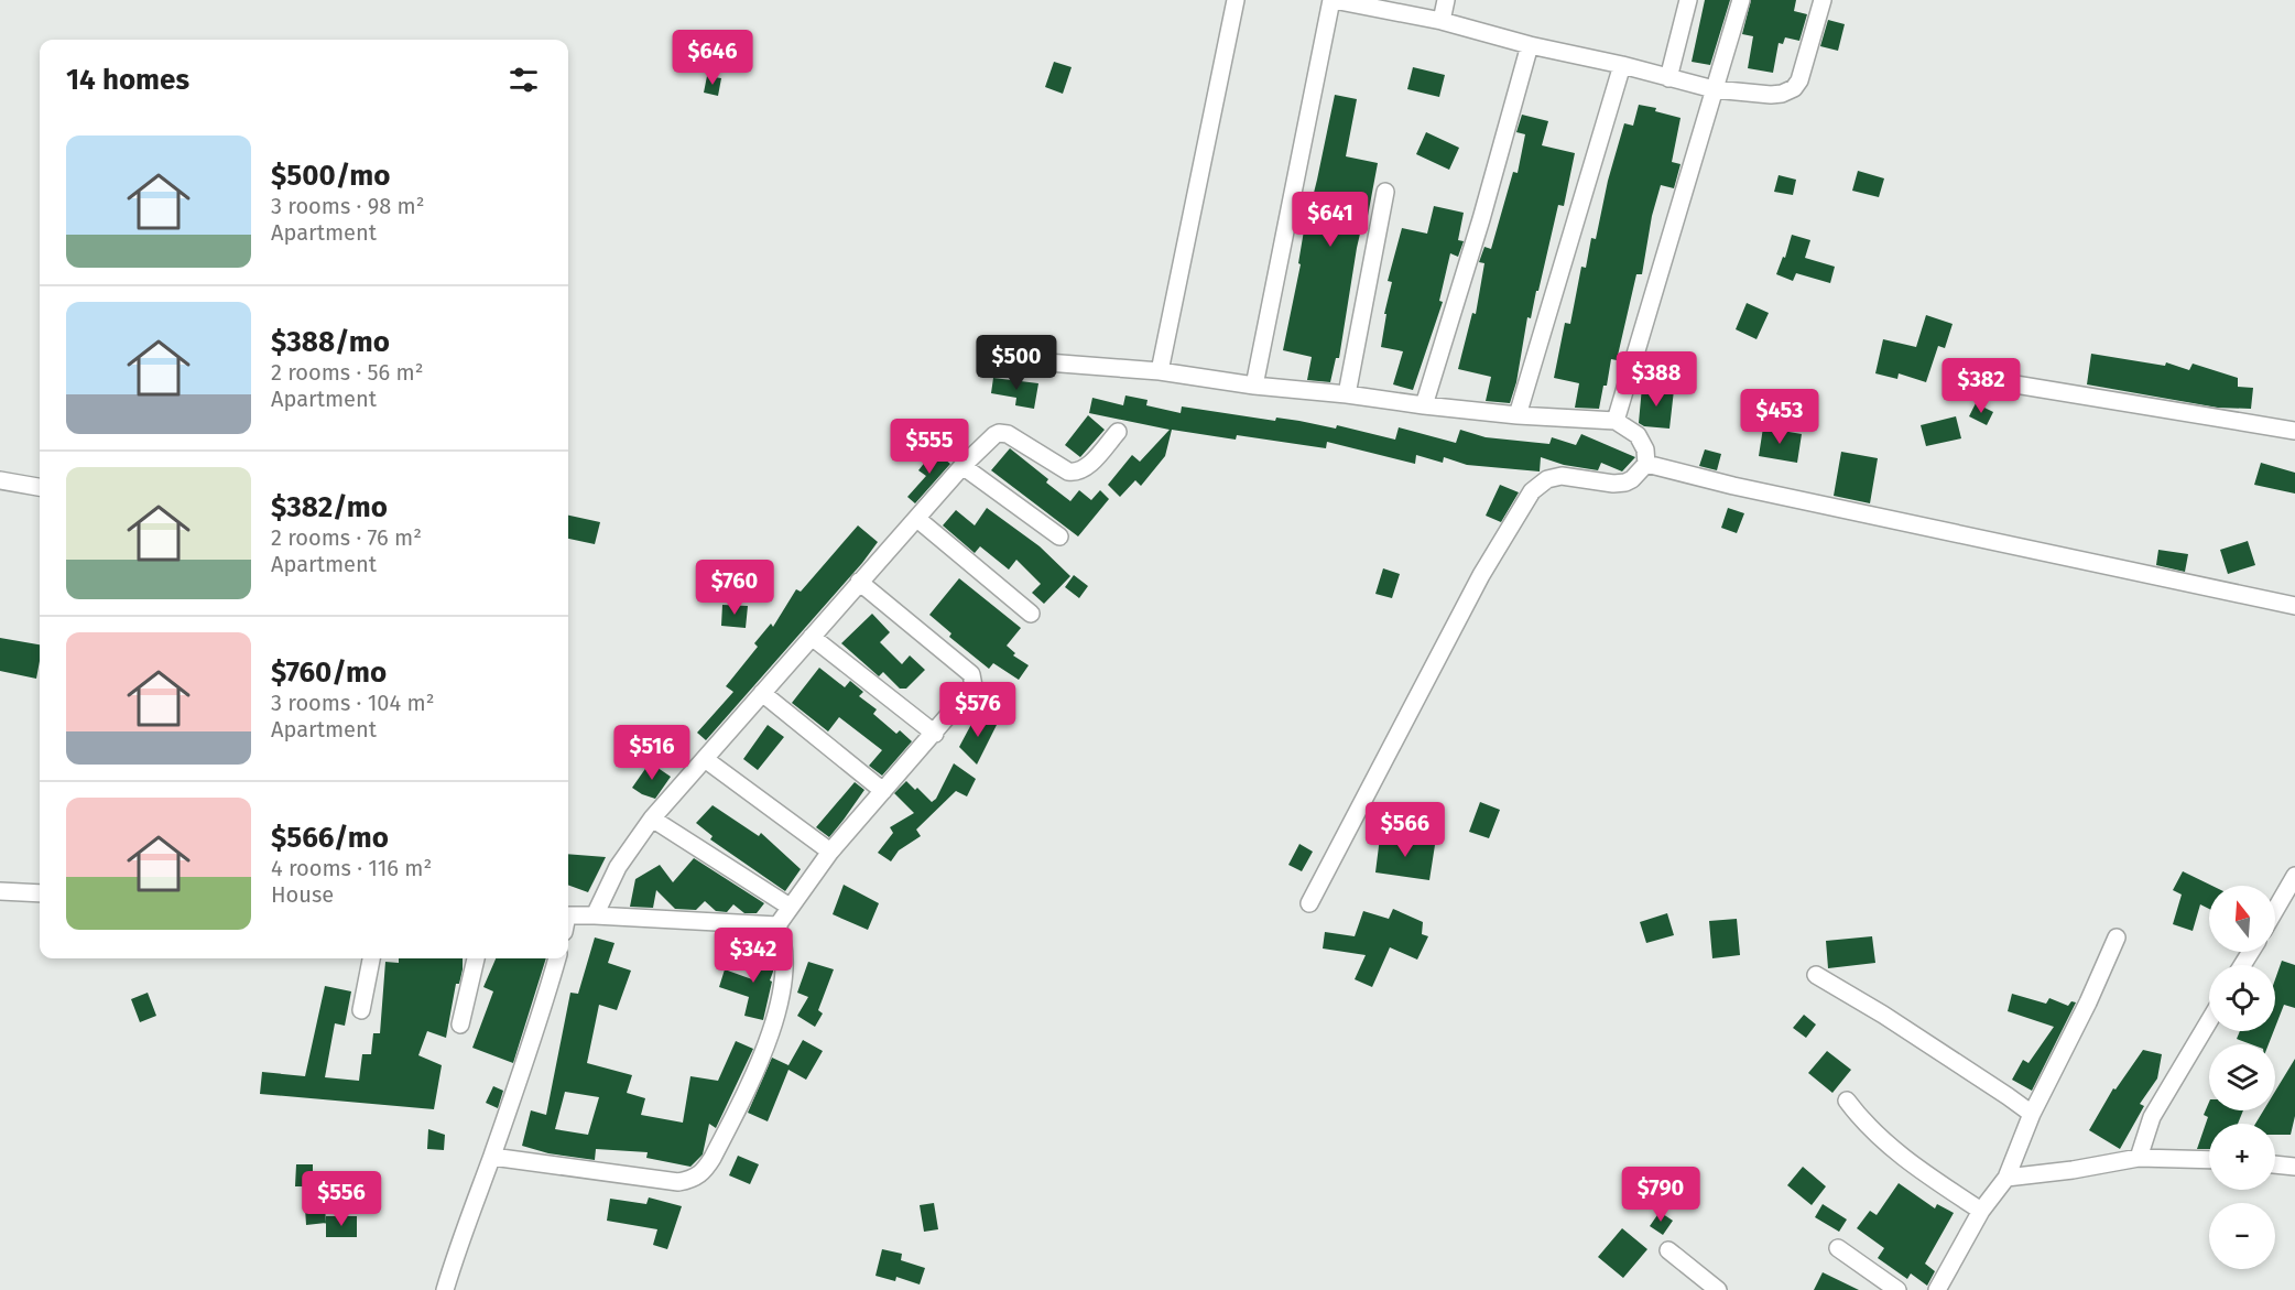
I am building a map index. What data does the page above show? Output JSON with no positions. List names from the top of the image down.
{
  "north": "top",
  "page": {
    "price": [
      "$646",
      "$641",
      "$500",
      "$388",
      "$382",
      "$453",
      "$555",
      "$760",
      "$576",
      "$516",
      "$566",
      "$342",
      "$790",
      "$556"
    ],
    "heading": "14 homes",
    "list": [
      {
        "name": "$500/mo",
        "note": "3 rooms · 98 m² · Apartment"
      },
      {
        "name": "$388/mo",
        "note": "2 rooms · 56 m² · Apartment"
      },
      {
        "name": "$382/mo",
        "note": "2 rooms · 76 m² · Apartment"
      },
      {
        "name": "$760/mo",
        "note": "3 rooms · 104 m² · Apartment"
      },
      {
        "name": "$566/mo",
        "note": "4 rooms · 116 m² · House"
      }
    ],
    "map_buttons": ["+", "−"]
  }
}
